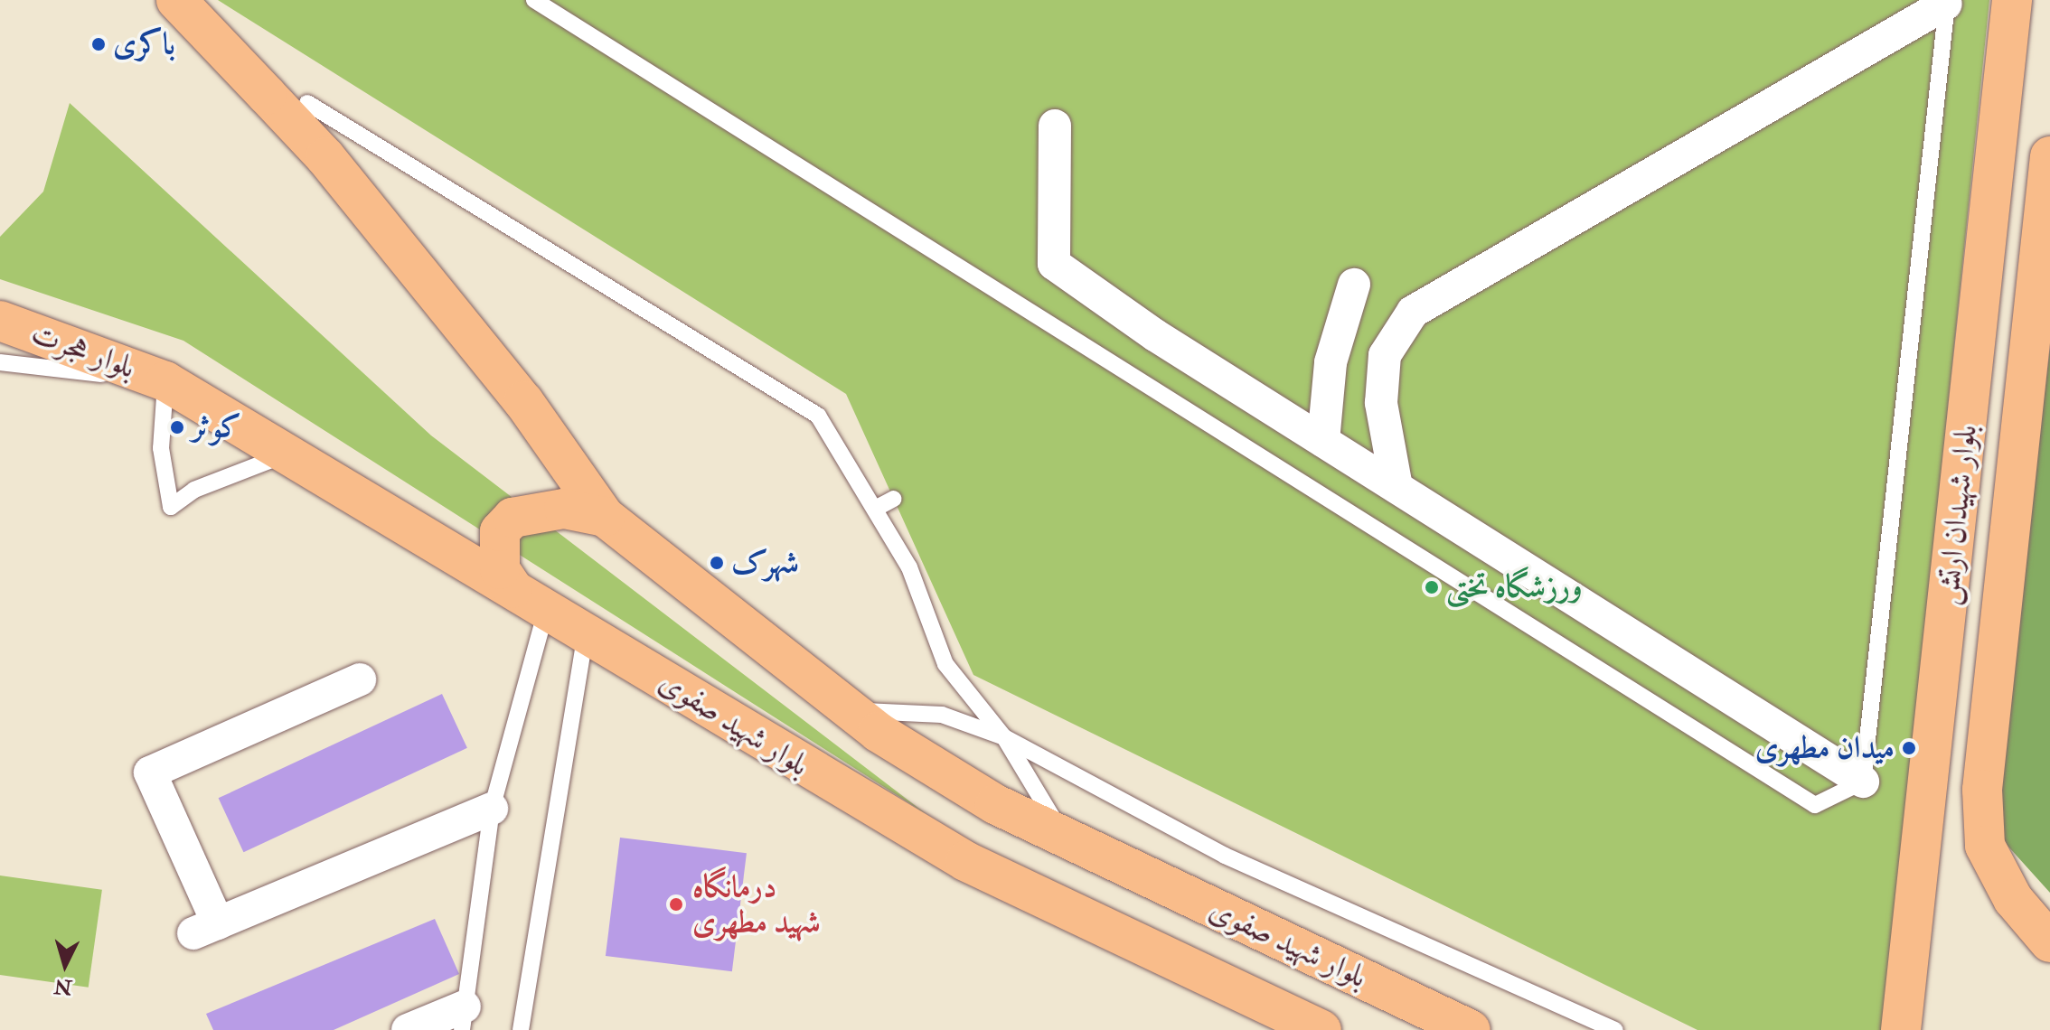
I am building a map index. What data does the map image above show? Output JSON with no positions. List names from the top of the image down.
{
  "streets": {
    "main road": ["بلوار هجرت", "بلوار شهیدان ارتش", "بلوار شهید صفوی"]
  },
  "crossings": [
    ["بلوار هجرت", "بلوار شهید صفوی"]
  ],
  "places": [
    "باکری",
    "کوثر",
    "شهرک",
    "ورزشگاه تختی",
    "میدان مطهری",
    "درمانگاه شهید مطهری"
  ],
  "north": "bottom"
}
